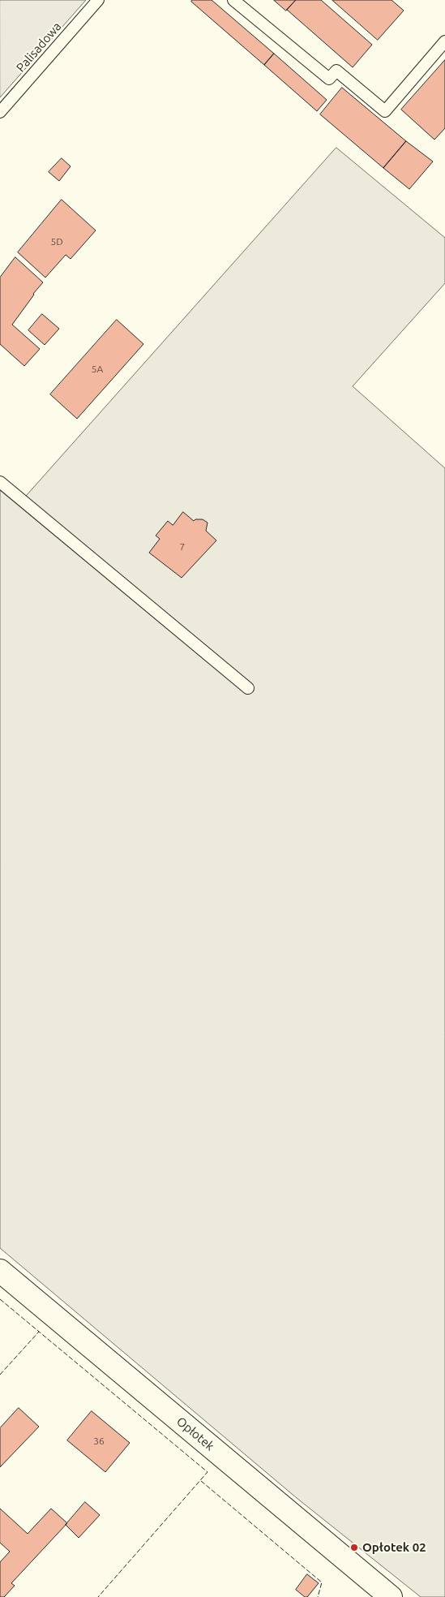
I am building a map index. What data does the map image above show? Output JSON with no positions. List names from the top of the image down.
{
  "streets": {
    "street": ["Opłotek"],
    "lane": ["Palisadowa"]
  },
  "places": ["Opłotek 02"],
  "house_numbers": [
    "5D",
    "5A",
    "7",
    "36"
  ]
}
